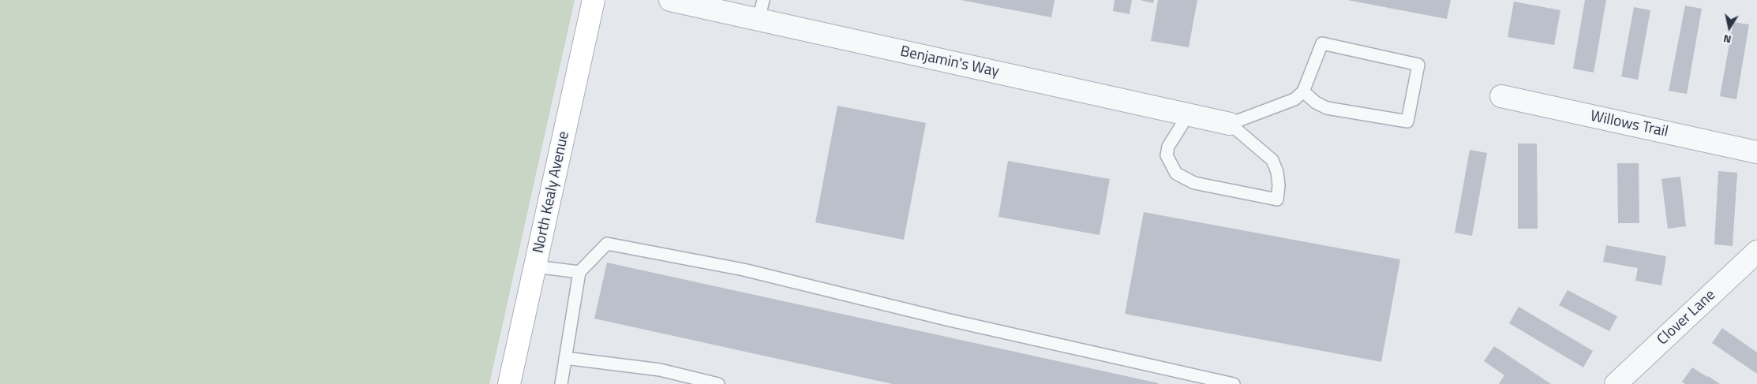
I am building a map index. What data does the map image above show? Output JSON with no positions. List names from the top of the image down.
{
  "streets": {
    "street": [
      "Benjamin's Way",
      "Willows Trail",
      "North Kealy Avenue",
      "Clover Lane"
    ]
  },
  "north": "bottom"
}
